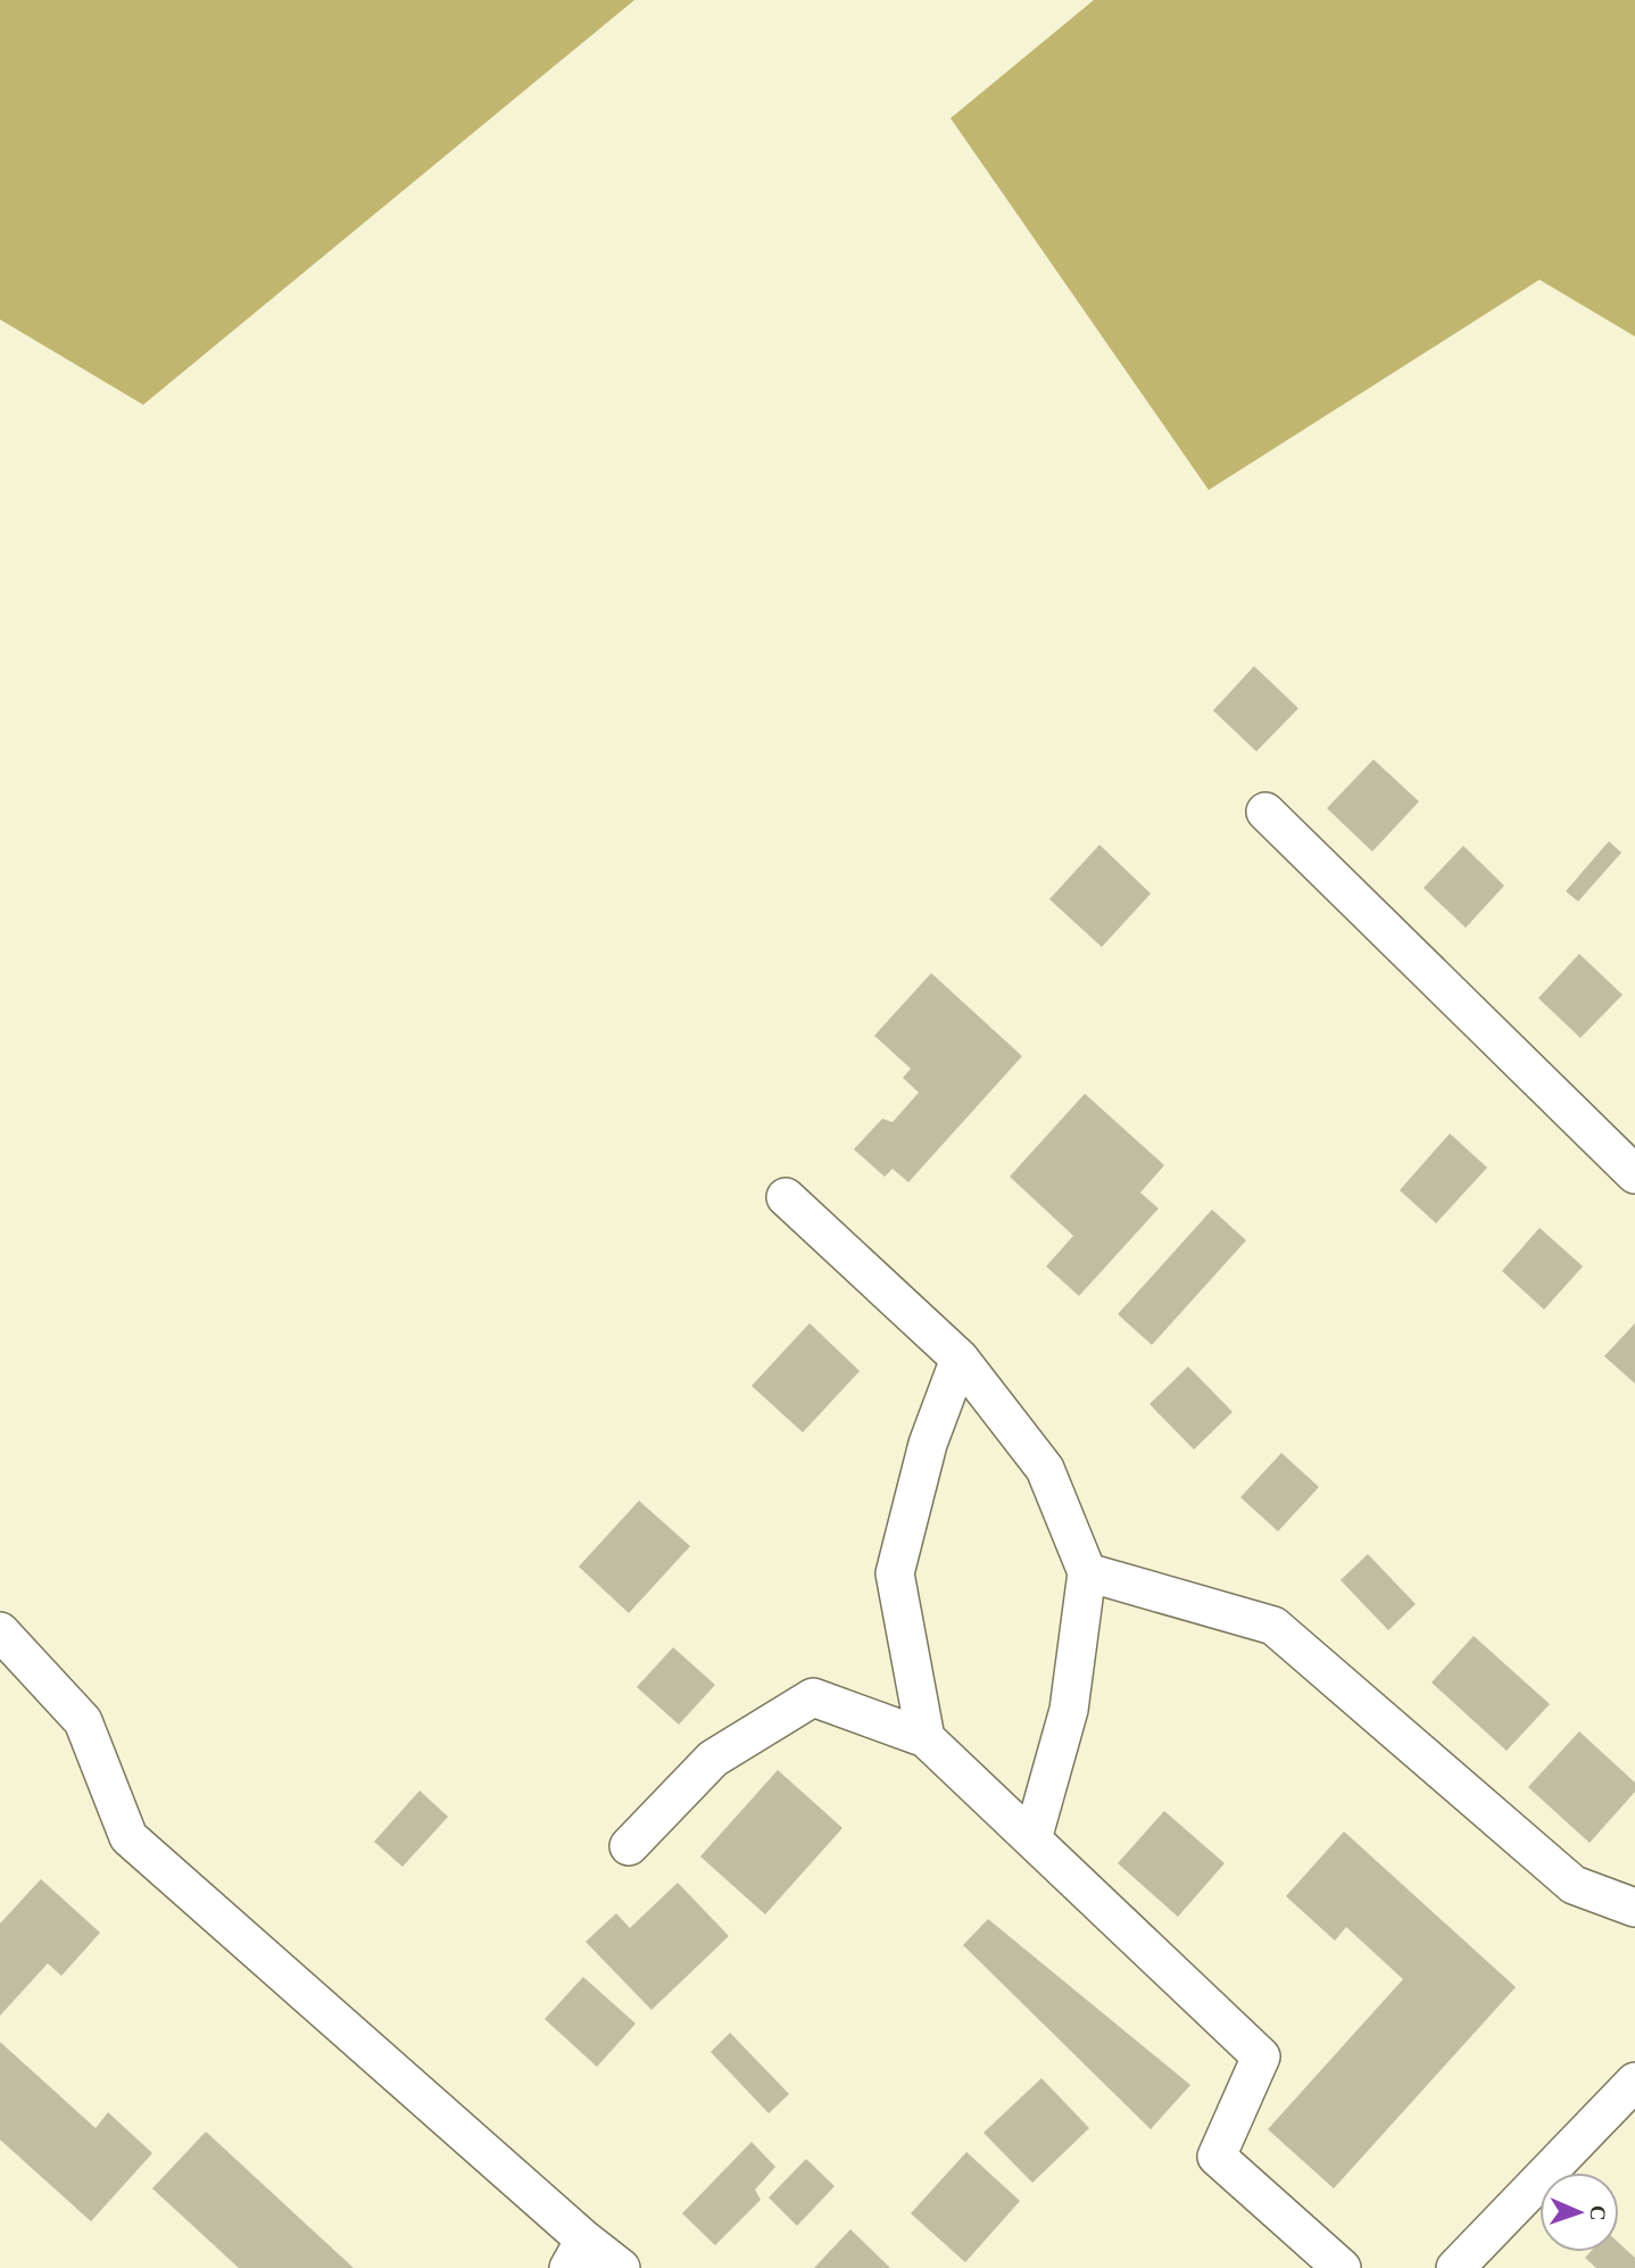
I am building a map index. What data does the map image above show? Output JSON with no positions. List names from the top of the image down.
{
  "north": "right"
}
